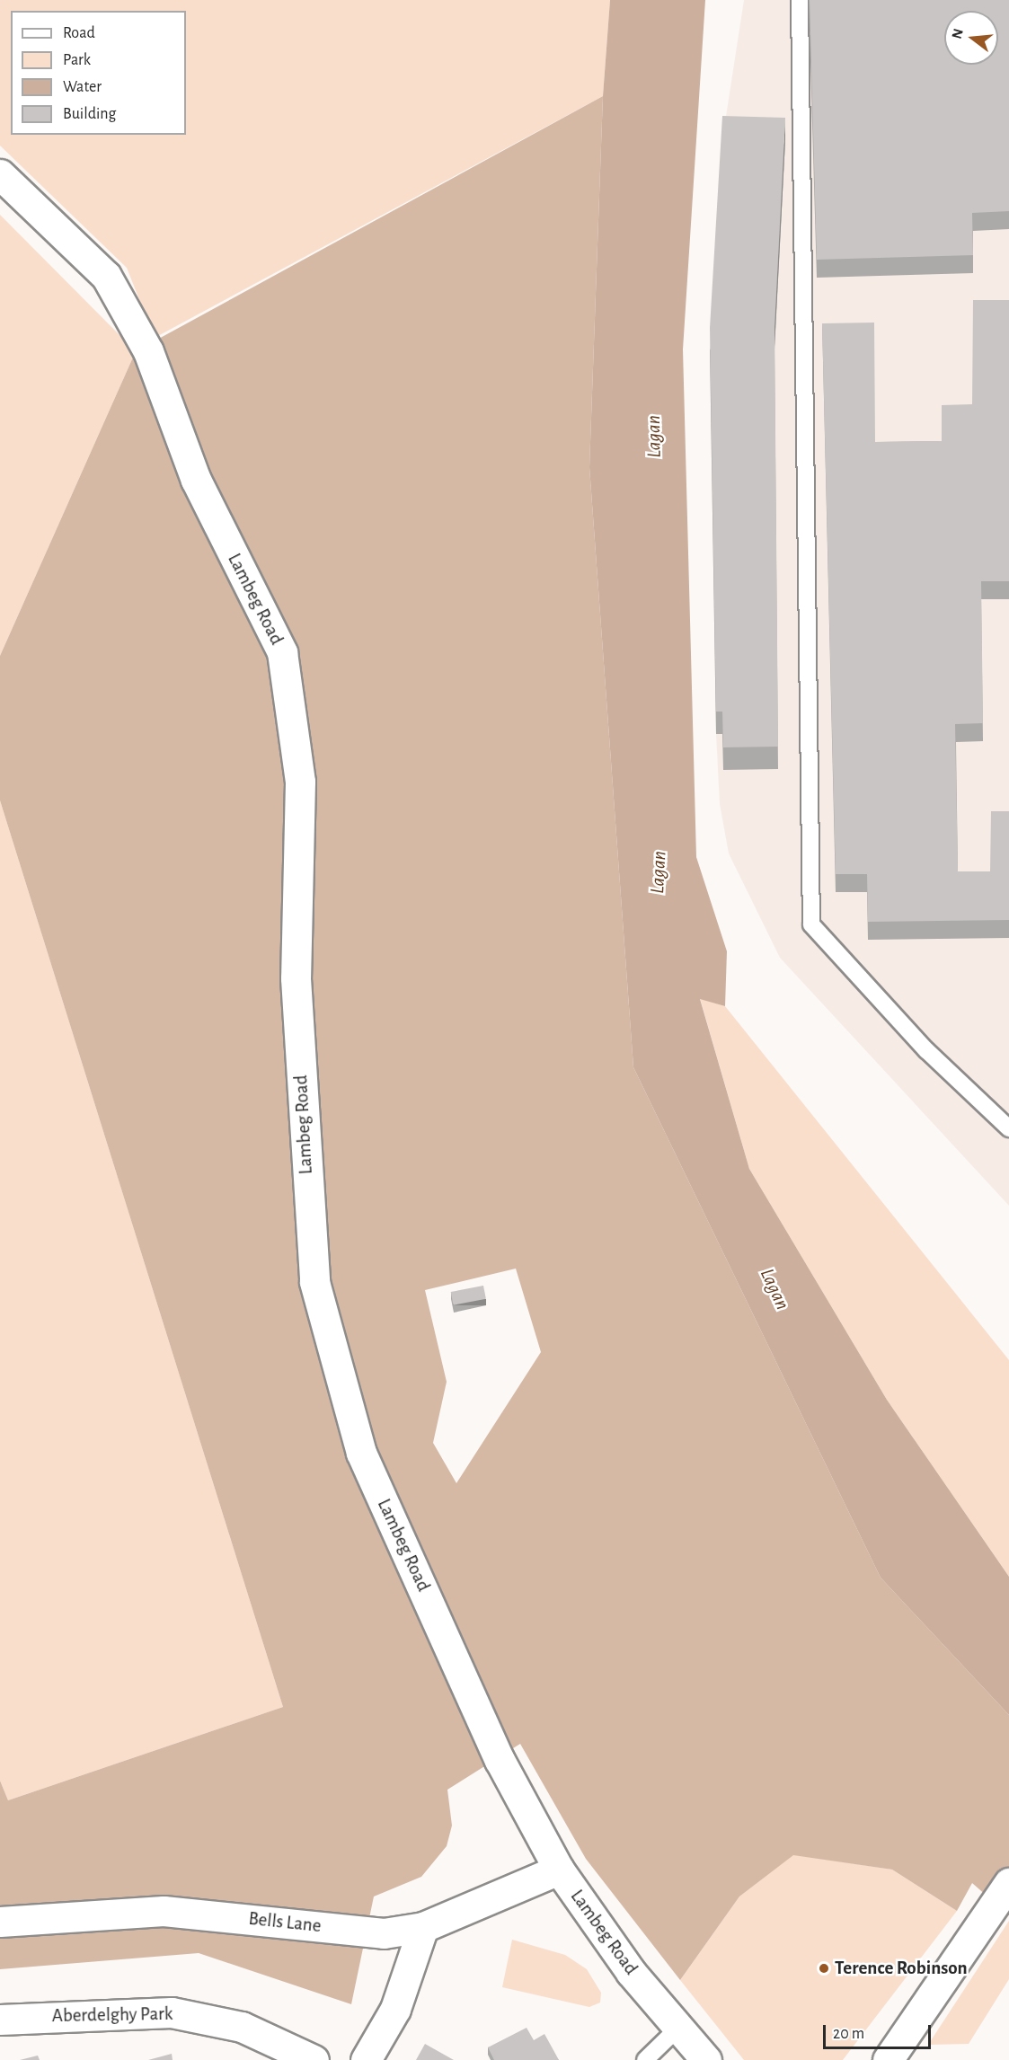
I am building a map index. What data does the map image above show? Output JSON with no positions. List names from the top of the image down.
{
  "streets": {
    "main road": ["Lambeg Road", "Bells Lane", "Aberdelghy Park"]
  },
  "crossings": [
    ["Lambeg Road", "Bells Lane"]
  ],
  "water": ["Lagan"],
  "places": ["Terence Robinson"],
  "legend": [
    "Road",
    "Park",
    "Water",
    "Building"
  ],
  "scale_bar": "20 m",
  "north": "left"
}
